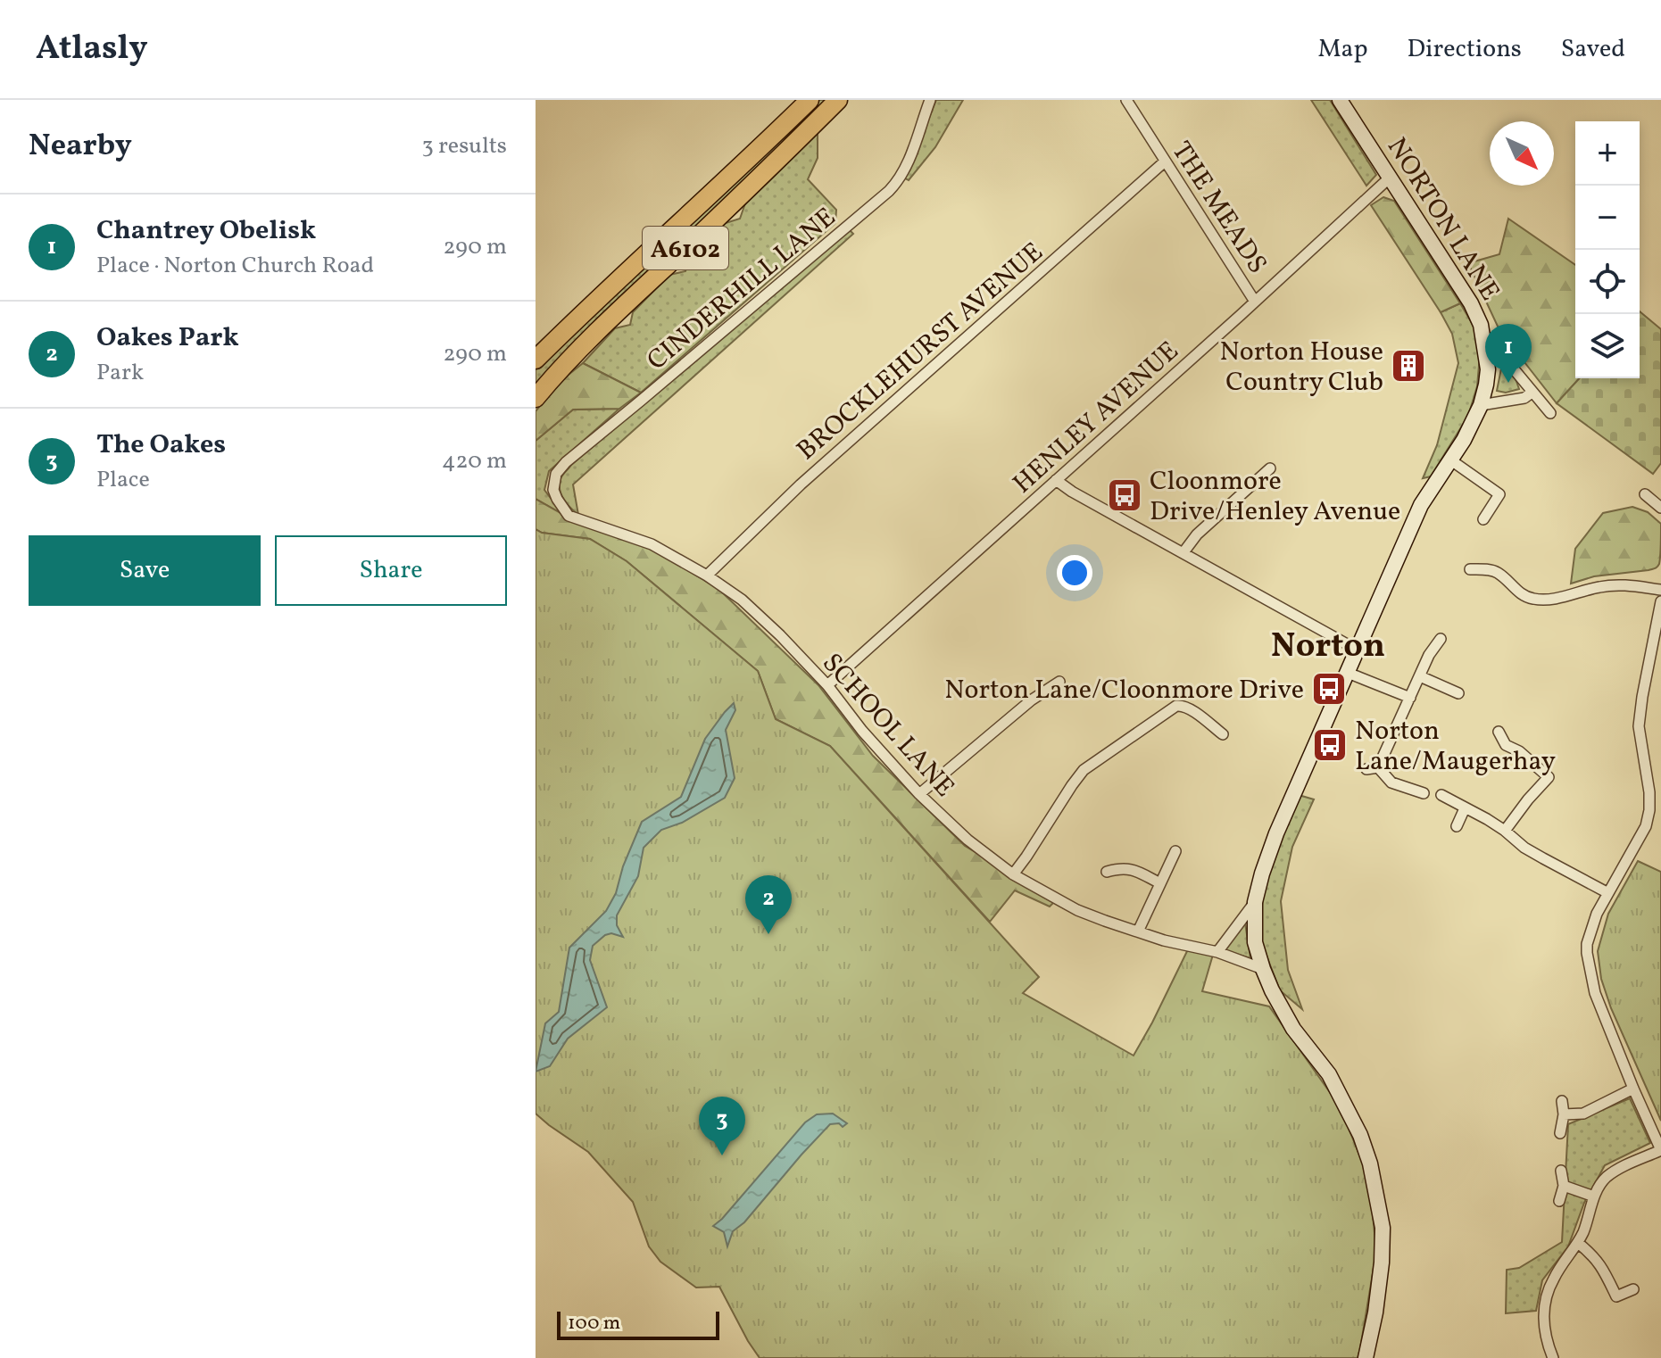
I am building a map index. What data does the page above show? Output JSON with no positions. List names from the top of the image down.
{
  "streets": {
    "highway": ["A6102"],
    "street": [
      "THE MEADS",
      "NORTON LANE",
      "CINDERHILL LANE",
      "BROCKLEHURST AVENUE",
      "HENLEY AVENUE",
      "SCHOOL LANE"
    ]
  },
  "crossings": [
    ["THE MEADS", "BROCKLEHURST AVENUE"],
    ["THE MEADS", "HENLEY AVENUE"],
    ["NORTON LANE", "HENLEY AVENUE"],
    ["NORTON LANE", "SCHOOL LANE"],
    ["CINDERHILL LANE", "SCHOOL LANE"],
    ["BROCKLEHURST AVENUE", "SCHOOL LANE"],
    ["HENLEY AVENUE", "SCHOOL LANE"]
  ],
  "districts": ["Norton"],
  "places": {
    "building": ["Norton House Country Club"],
    "bus stop": ["Cloonmore Drive/Henley Avenue", "Norton Lane/Cloonmore Drive", "Norton Lane/Maugerhay"]
  },
  "scale_bar": "100 m",
  "north": "bottom right",
  "page": {
    "header": "Atlasly",
    "nav": ["Map", "Directions", "Saved"],
    "heading": ["Nearby", "3 results"],
    "map_buttons": ["+", "−"],
    "list": [
      {
        "mark": "1",
        "name": "Chantrey Obelisk",
        "note": "Place · Norton Church Road",
        "value": "290 m"
      },
      {
        "mark": "2",
        "name": "Oakes Park",
        "note": "Park",
        "value": "290 m"
      },
      {
        "mark": "3",
        "name": "The Oakes",
        "note": "Place",
        "value": "420 m"
      }
    ],
    "pins": ["1", "2", "3"],
    "buttons": ["Save", "Share"],
    "scale": "100 m"
  }
}
